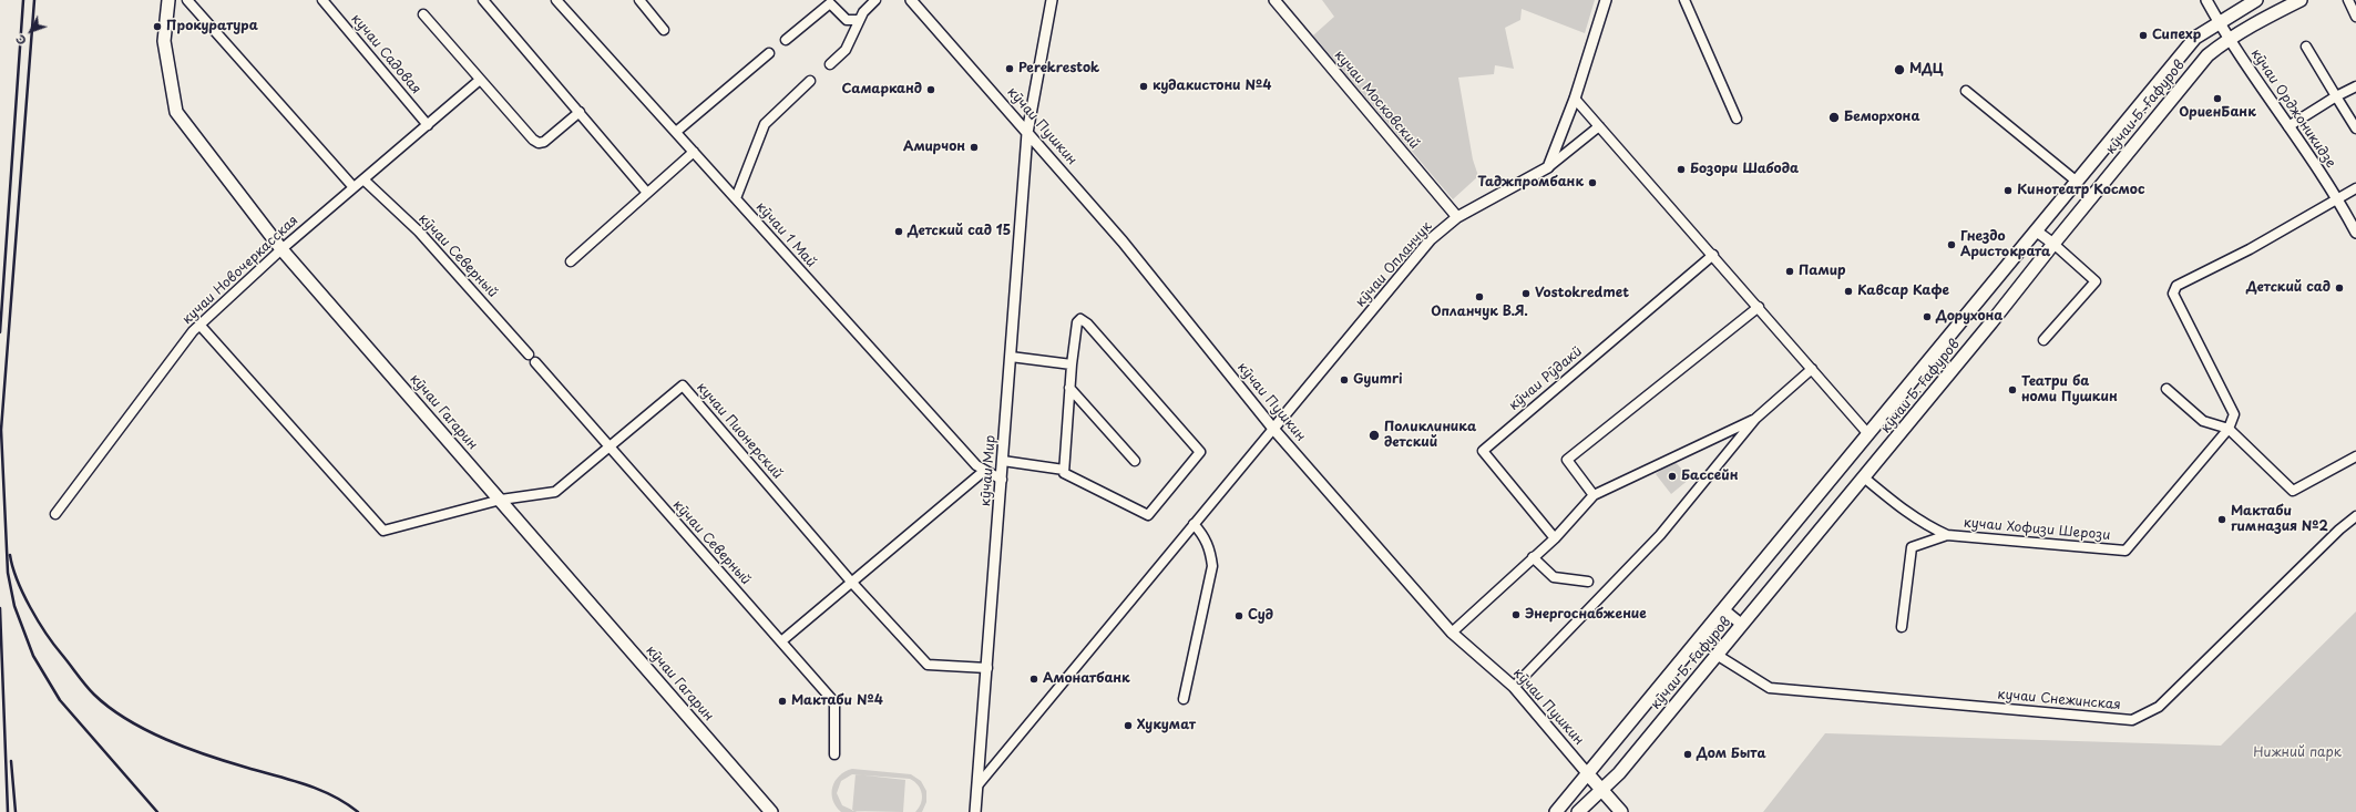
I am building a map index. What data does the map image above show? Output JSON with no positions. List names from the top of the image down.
{
  "streets": {
    "main road": ["кӯчаи Б. Ғафуров", "кӯчаи Пушкин", "кӯчаи Гагарин"],
    "street": [
      "кучаи Садовая",
      "кучаи Московский",
      "кӯчаи Орджоникидзе",
      "кӯчаи 1 Май",
      "кӯчаи Северный",
      "кӯчаи Опланчук",
      "кучаи Новочеркасская",
      "кӯчаи Рӯдакӣ",
      "кучаи Пионерский",
      "кӯчаи Мир",
      "кучаи Хофизи Шерози",
      "кучаи Снежинская"
    ]
  },
  "crossings": [
    ["кучаи Садовая", "кучаи Новочеркасская"],
    ["кучаи Московский", "кӯчаи Опланчук"],
    ["кӯчаи Б. Ғафуров", "кӯчаи Орджоникидзе"],
    ["кӯчаи Б. Ғафуров", "кӯчаи Пушкин"],
    ["кӯчаи Б. Ғафуров", "кучаи Снежинская"],
    ["кӯчаи Пушкин", "кӯчаи Опланчук"],
    ["кӯчаи Пушкин", "кӯчаи Мир"],
    ["кӯчаи 1 Май", "кӯчаи Мир"],
    ["кӯчаи Северный", "кучаи Новочеркасская"],
    ["кӯчаи Северный", "кучаи Пионерский"],
    ["кучаи Новочеркасская", "кӯчаи Гагарин"],
    ["кучаи Новочеркасская", "кучаи Пионерский"],
    ["кӯчаи Гагарин", "кучаи Пионерский"],
    ["кучаи Пионерский", "кӯчаи Мир"]
  ],
  "parks": ["Нижний парк"],
  "places": [
    "Прокуратура",
    "Сипехр",
    "Perekrestok",
    "МДЦ",
    "кудакистони №4",
    "Самарканд",
    "ОриенБанк",
    "Беморхона",
    "Амирчон",
    "Бозори Шабода",
    "Таджпромбанк",
    "Кинотеатр Космос",
    "Детский сад 15",
    "Гнездо Аристократа",
    "Памир",
    "Детский сад",
    "Кавсар Кафе",
    "Vostokredmet",
    "Опланчук В.Я.",
    "Дорухона",
    "Gyumri",
    "Театри ба номи Пушкин",
    "Поликлиника детский",
    "Бассейн",
    "Мактаби гимназия №2",
    "Энергоснабжение",
    "Суд",
    "Амонатбанк",
    "Мактаби №4",
    "Хукумат",
    "Дом Быта"
  ],
  "north": "bottom left"
}
